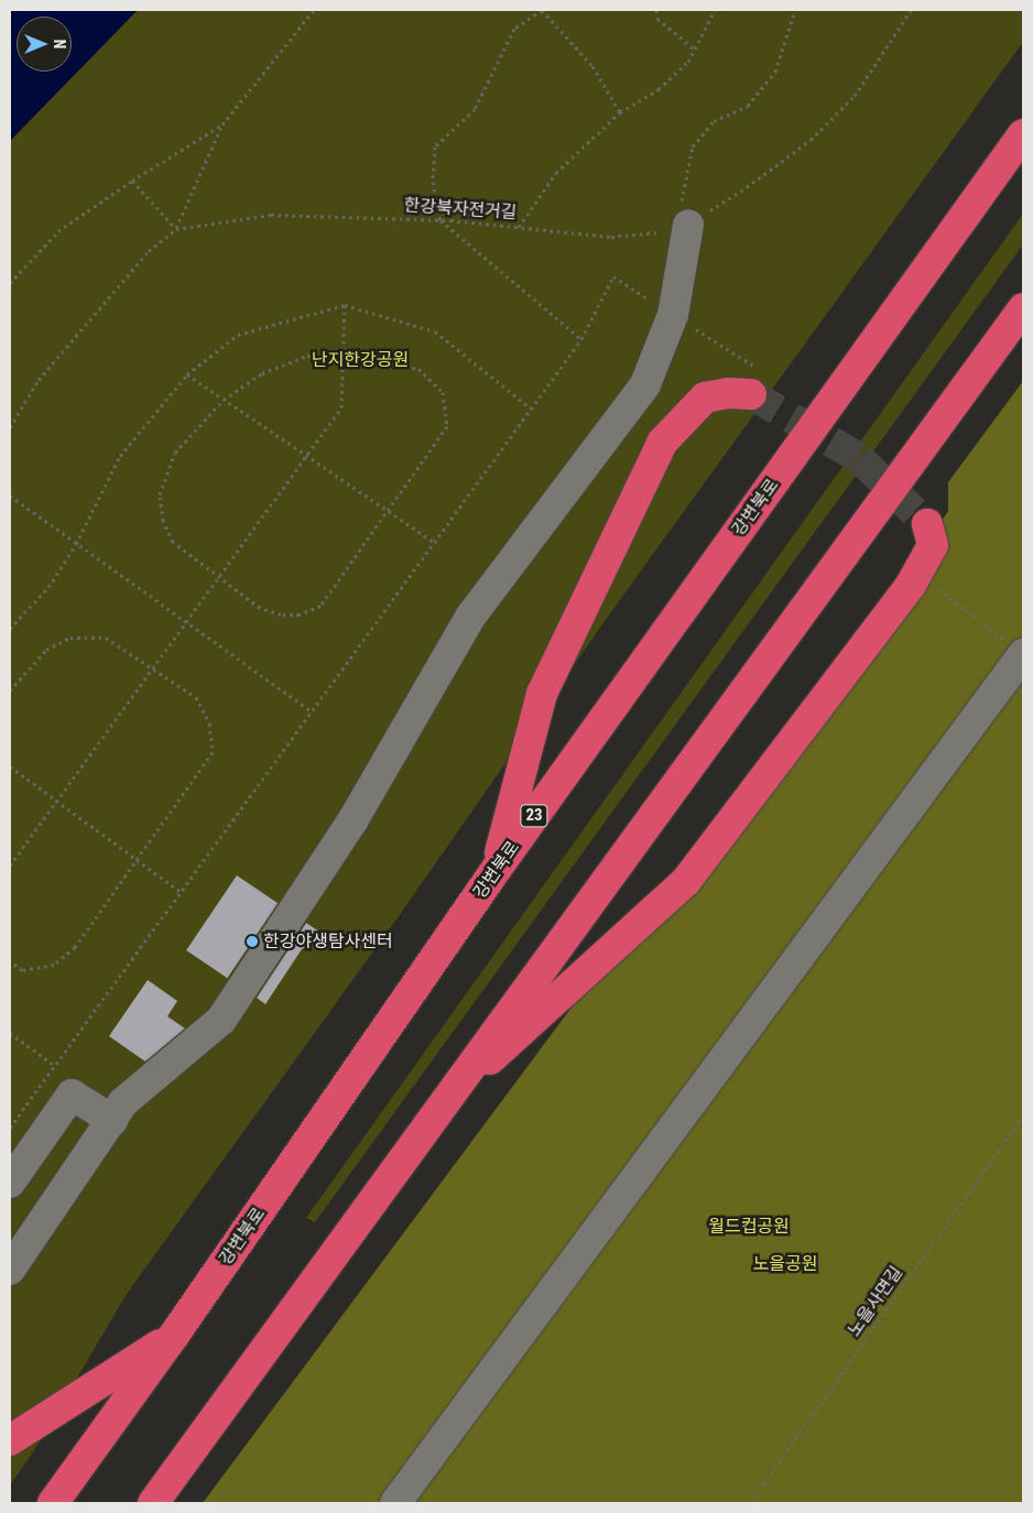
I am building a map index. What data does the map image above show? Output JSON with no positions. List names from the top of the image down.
{
  "streets": {
    "highway": ["강변북로", "23"],
    "path": ["한강북자전거길", "노을사면길"]
  },
  "parks": ["난지한강공원", "월드컵공원", "노을공원"],
  "places": ["한강야생탐사센터"],
  "north": "right"
}
